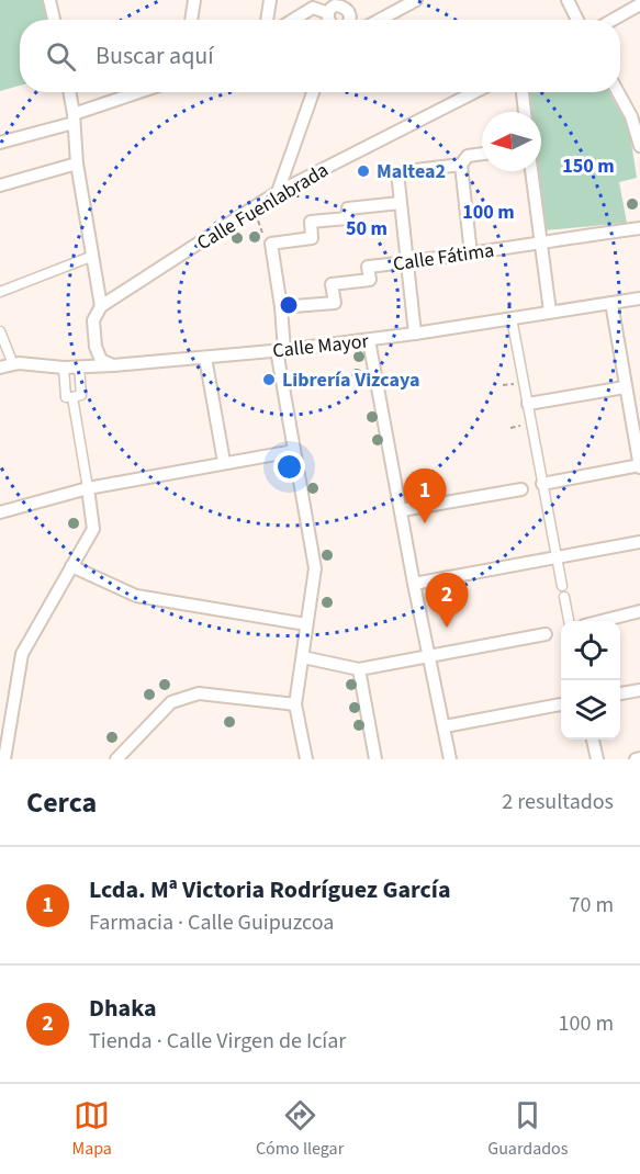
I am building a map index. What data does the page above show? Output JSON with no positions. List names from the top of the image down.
{
  "streets": {
    "street": ["Calle Fuenlabrada", "Calle Fátima", "Calle Mayor"]
  },
  "places": ["Maltea2", "Librería Vizcaya"],
  "north": "left",
  "page": {
    "search": "Buscar aquí",
    "pins": ["1", "2"],
    "heading": ["Cerca", "2 resultados"],
    "list": [
      {
        "mark": "1",
        "name": "Lcda. Mª Victoria Rodríguez García",
        "note": "Farmacia · Calle Guipuzcoa",
        "value": "70 m"
      },
      {
        "mark": "2",
        "name": "Dhaka",
        "note": "Tienda · Calle Virgen de Icíar",
        "value": "100 m"
      }
    ],
    "nav": ["Mapa", "Cómo llegar", "Guardados"]
  },
  "rings": ["150 m", "100 m", "50 m"]
}
